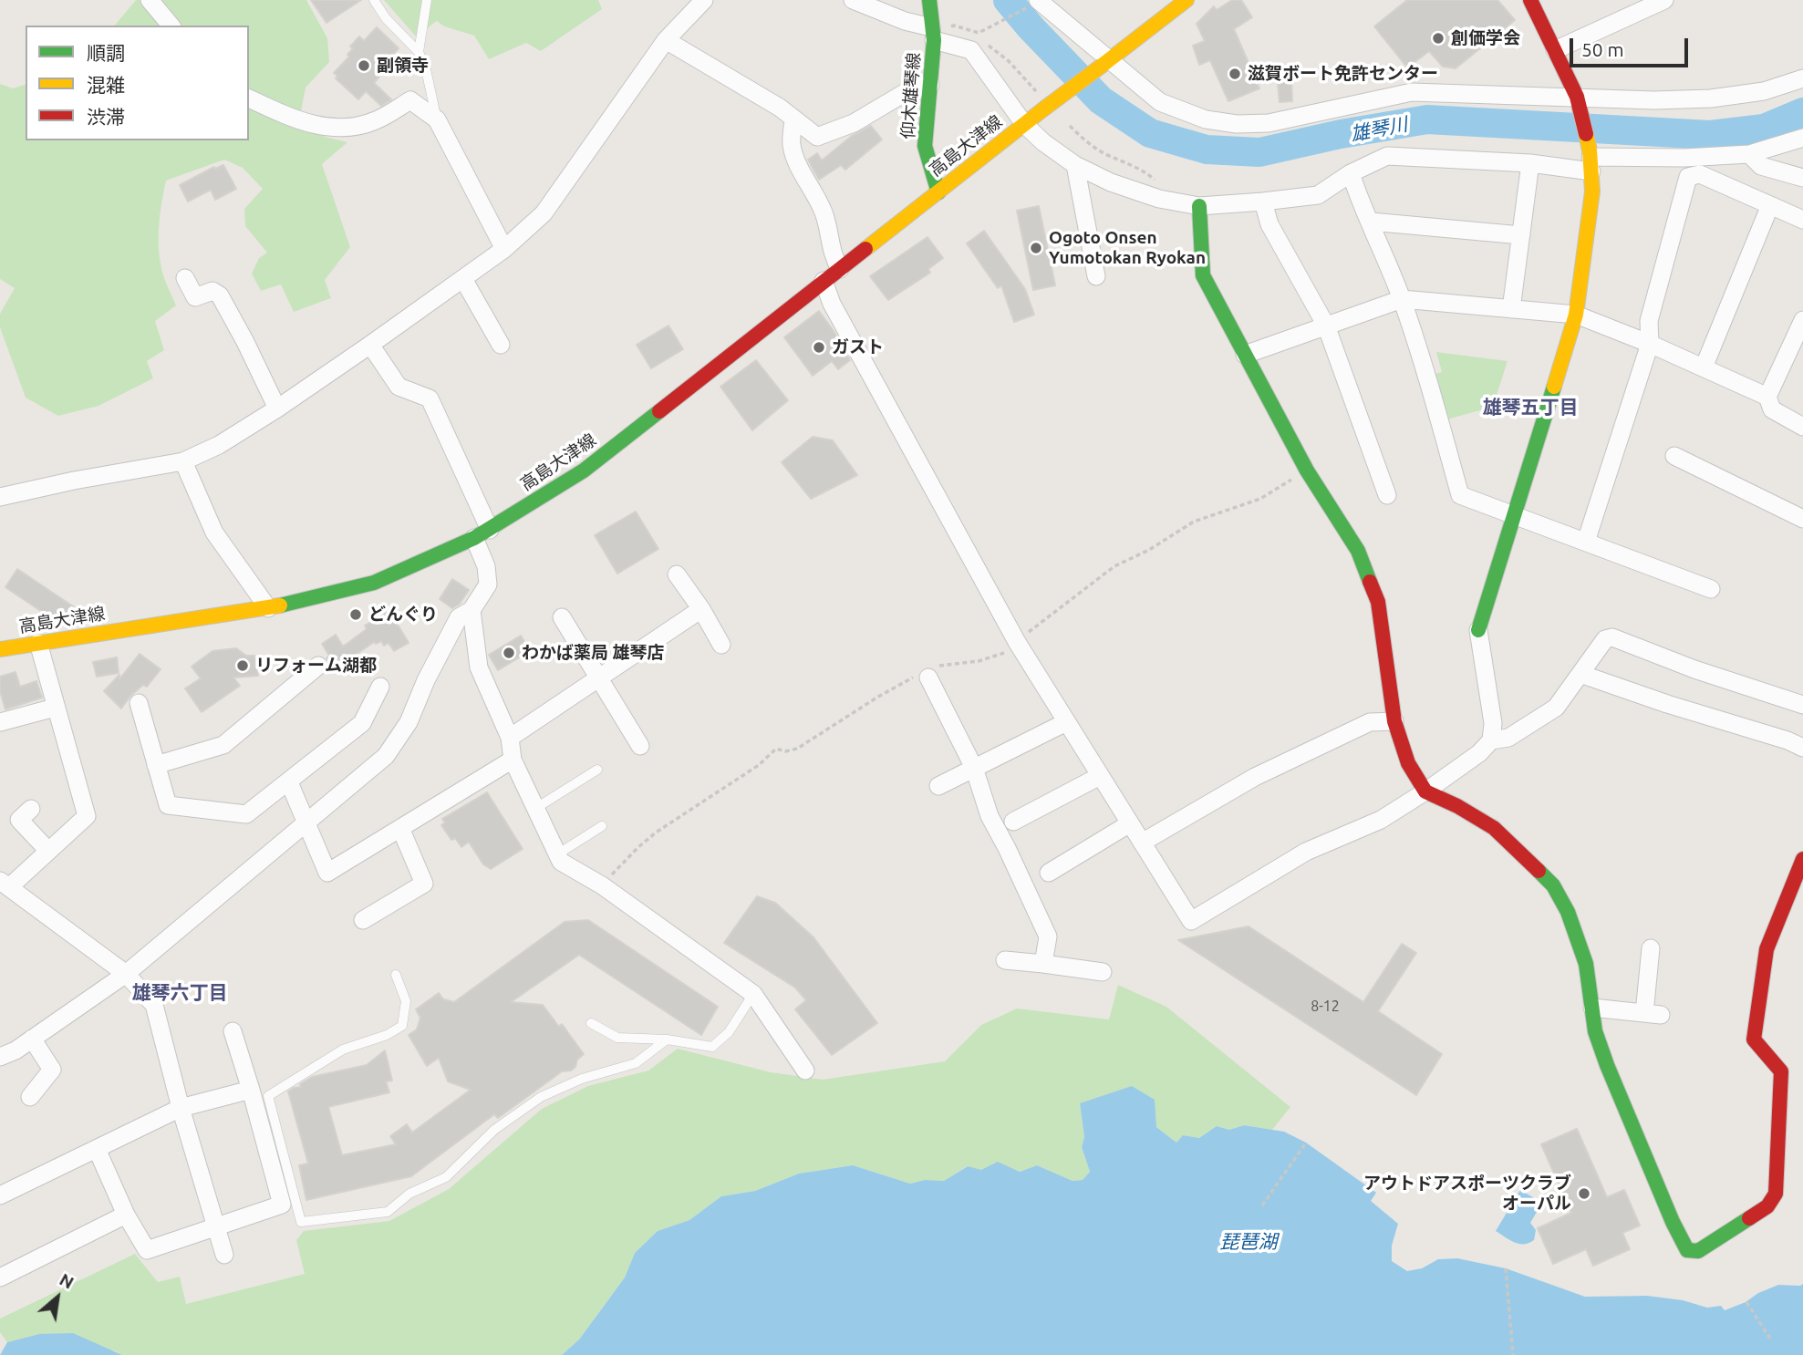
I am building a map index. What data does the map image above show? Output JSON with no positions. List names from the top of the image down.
{
  "streets": {
    "street": ["仰木雄琴線", "高島大津線"]
  },
  "crossings": [
    ["仰木雄琴線", "高島大津線"]
  ],
  "districts": ["雄琴五丁目", "雄琴六丁目"],
  "water": ["雄琴川", "琵琶湖"],
  "places": [
    "創価学会",
    "副領寺",
    "滋賀ボート免許センター",
    "Ogoto Onsen Yumotokan Ryokan",
    "ガスト",
    "どんぐり",
    "わかば薬局 雄琴店",
    "リフォーム湖都",
    "アウトドアスポーツクラブ オーパル"
  ],
  "house_numbers": ["8-12"],
  "legend": ["順調", "混雑", "渋滞"],
  "scale_bar": "50 m",
  "north": "top right"
}
